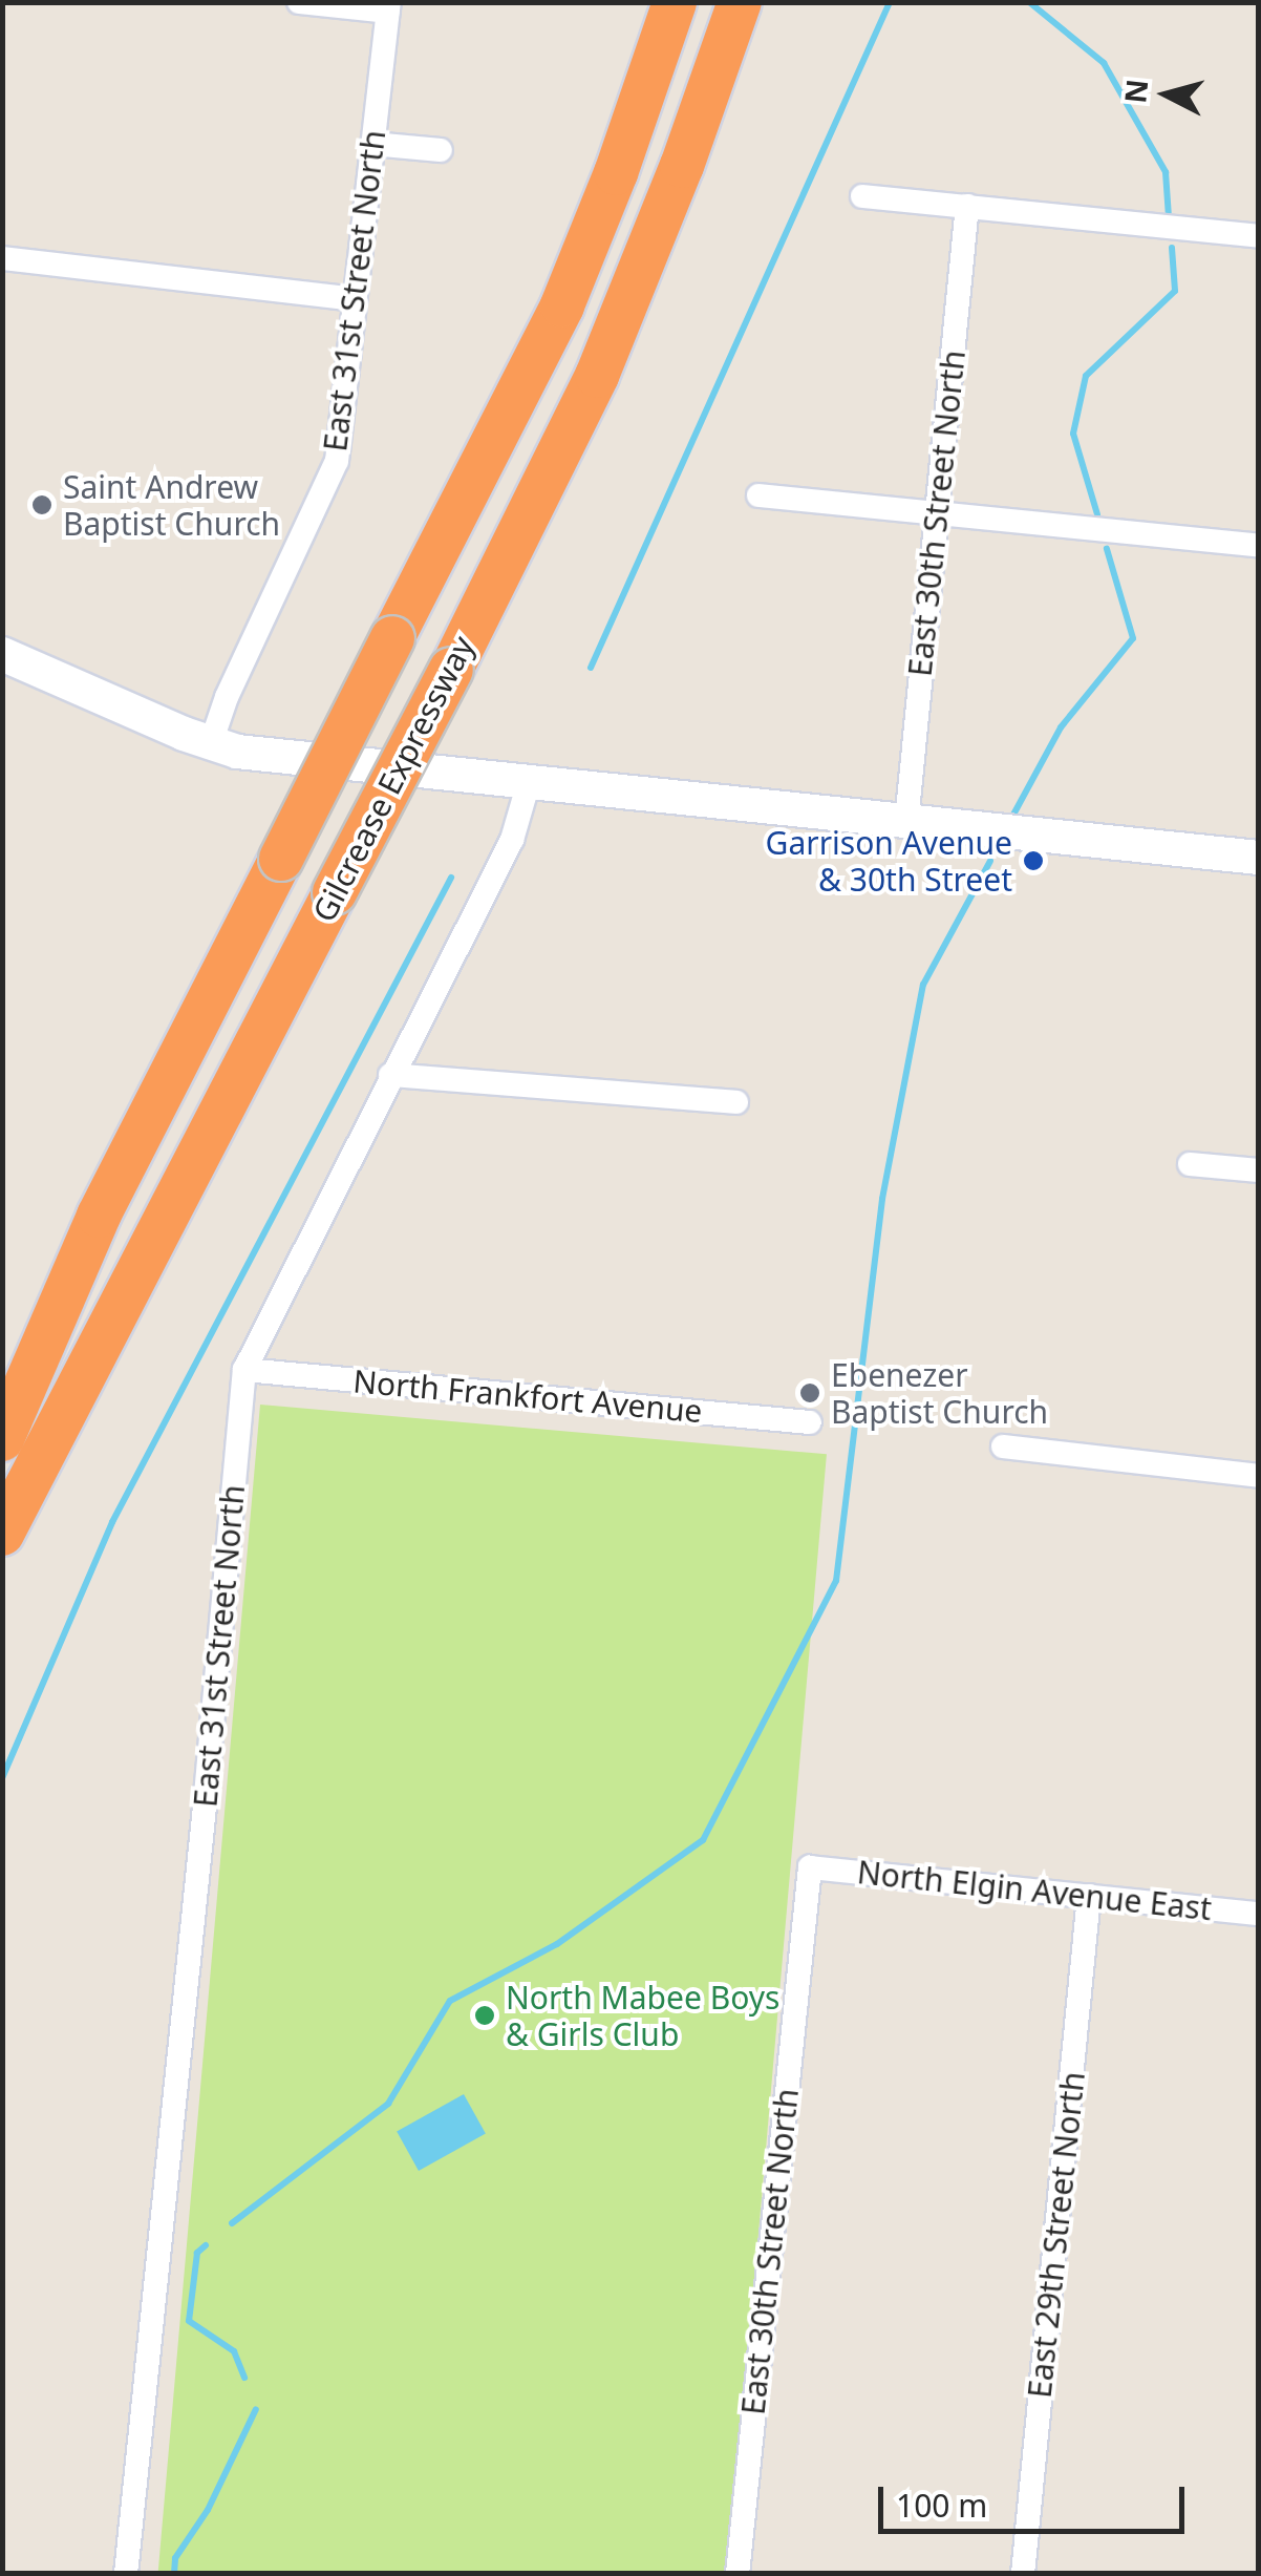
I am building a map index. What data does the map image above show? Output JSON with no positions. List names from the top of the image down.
{
  "streets": {
    "highway": ["Gilcrease Expressway"],
    "street": [
      "East 31st Street North",
      "East 30th Street North",
      "North Frankfort Avenue",
      "North Elgin Avenue East",
      "East 29th Street North"
    ]
  },
  "crossings": [
    ["East 31st Street North", "North Frankfort Avenue"],
    ["East 30th Street North", "North Elgin Avenue East"],
    ["North Elgin Avenue East", "East 29th Street North"]
  ],
  "places": [
    "Saint Andrew Baptist Church",
    "Garrison Avenue & 30th Street",
    "Ebenezer Baptist Church",
    "North Mabee Boys & Girls Club"
  ],
  "scale_bar": "100 m",
  "north": "left"
}
